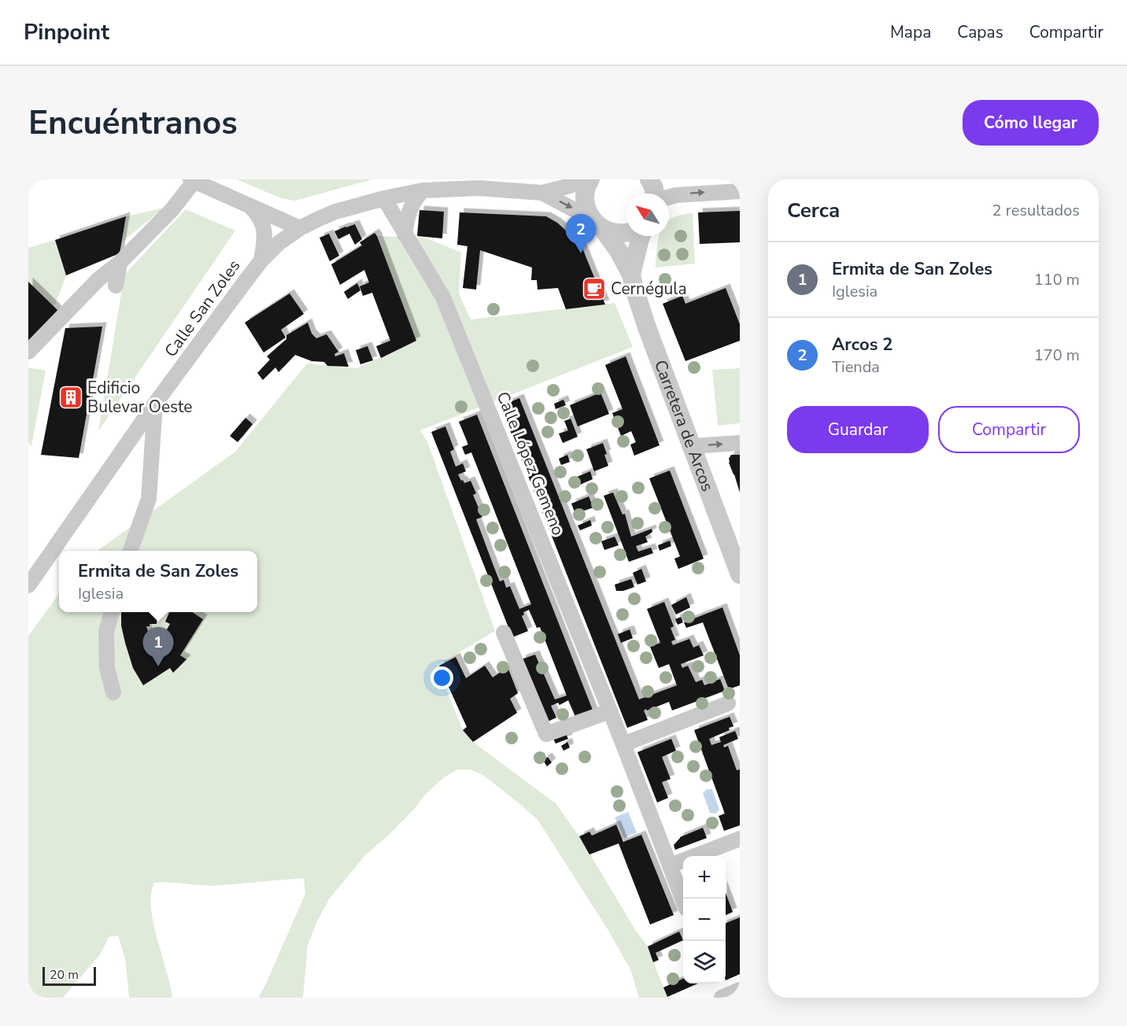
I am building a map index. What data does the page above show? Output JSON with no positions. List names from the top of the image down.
{
  "streets": {
    "street": ["Calle San Zoles", "Carretera de Arcos", "Calle López Gemeno"]
  },
  "crossings": [
    ["Calle San Zoles", "Calle López Gemeno"]
  ],
  "places": {
    "cafe": ["Cernégula"],
    "building": ["Edificio Bulevar Oeste"]
  },
  "scale_bar": "20 m",
  "north": "top left",
  "page": {
    "header": "Pinpoint",
    "nav": ["Mapa", "Capas", "Compartir"],
    "buttons": [
      "Cómo llegar",
      ["Guardar", "Compartir"]
    ],
    "title": "Encuéntranos",
    "heading": ["Cerca", "2 resultados"],
    "pins": ["2", "1"],
    "list": [
      {
        "mark": "1",
        "name": "Ermita de San Zoles",
        "note": "Iglesia",
        "value": "110 m"
      },
      {
        "mark": "2",
        "name": "Arcos 2",
        "note": "Tienda",
        "value": "170 m"
      }
    ],
    "popup": ["Ermita de San Zoles", "Iglesia"],
    "map_buttons": ["+", "−"],
    "scale": "20 m"
  }
}
